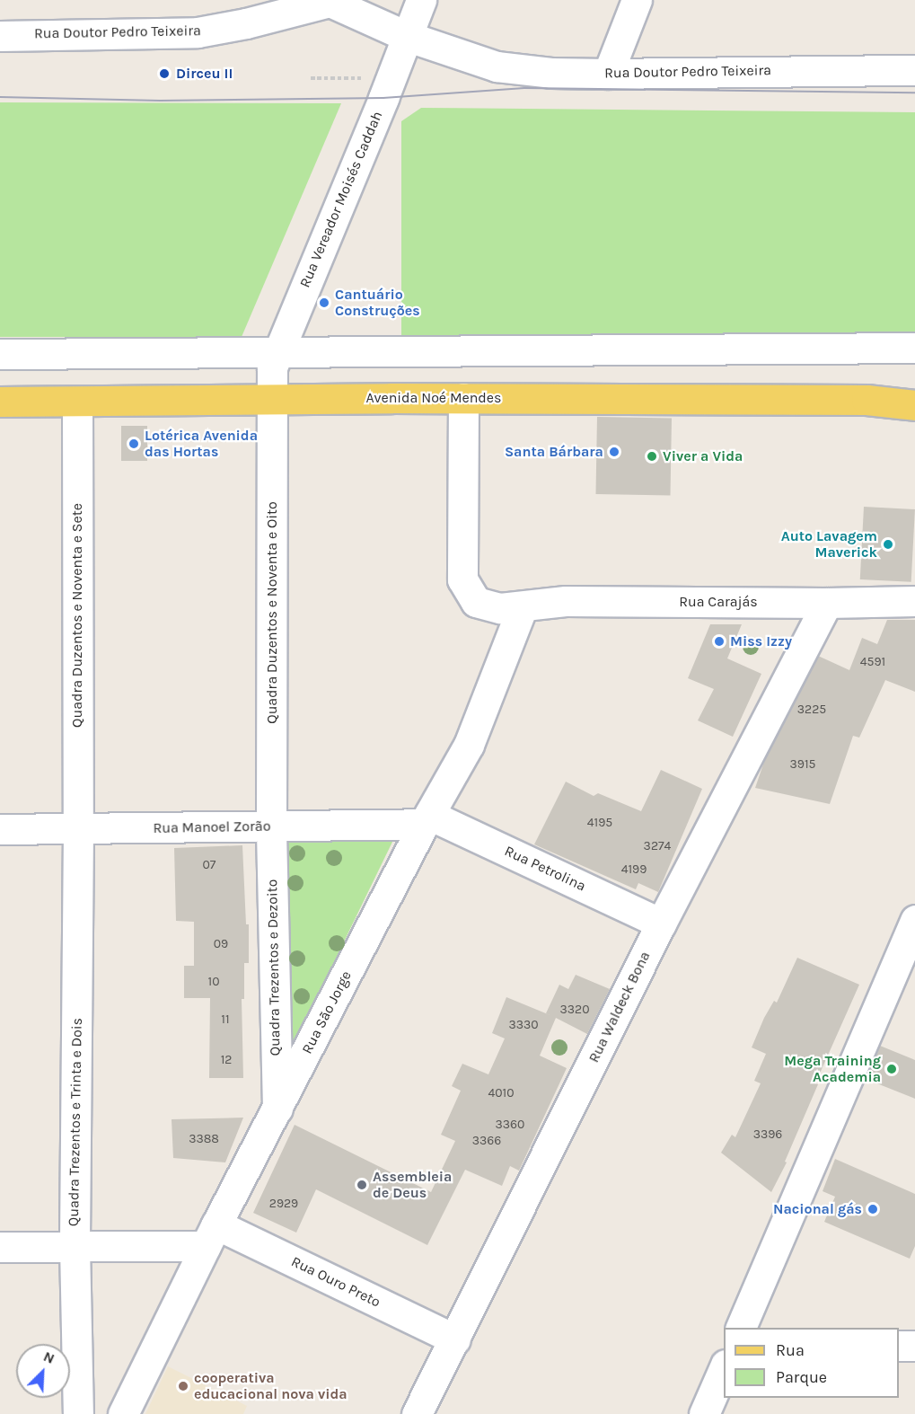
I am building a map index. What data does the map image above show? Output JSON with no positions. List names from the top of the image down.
{
  "streets": {
    "main road": ["Avenida Noé Mendes"],
    "street": [
      "Rua Doutor Pedro Teixeira",
      "Rua Vereador Moisés Caddah",
      "Rua Carajás",
      "Quadra Duzentos e Noventa e Oito",
      "Quadra Duzentos e Noventa e Sete",
      "Rua Manoel Zorão",
      "Rua Petrolina",
      "Quadra Trezentos e Dezoito",
      "Rua Waldeck Bona",
      "Rua São Jorge",
      "Quadra Trezentos e Trinta e Dois",
      "Rua Ouro Preto"
    ]
  },
  "crossings": [
    ["Rua Doutor Pedro Teixeira", "Rua Vereador Moisés Caddah"],
    ["Rua Vereador Moisés Caddah", "Avenida Noé Mendes"],
    ["Rua Vereador Moisés Caddah", "Quadra Duzentos e Noventa e Oito"],
    ["Avenida Noé Mendes", "Rua Carajás"],
    ["Avenida Noé Mendes", "Quadra Duzentos e Noventa e Oito"],
    ["Avenida Noé Mendes", "Quadra Duzentos e Noventa e Sete"],
    ["Rua Carajás", "Rua Waldeck Bona"],
    ["Rua Carajás", "Rua São Jorge"],
    ["Quadra Duzentos e Noventa e Oito", "Rua Manoel Zorão"],
    ["Quadra Duzentos e Noventa e Oito", "Quadra Trezentos e Dezoito"],
    ["Quadra Duzentos e Noventa e Sete", "Rua Manoel Zorão"],
    ["Quadra Duzentos e Noventa e Sete", "Quadra Trezentos e Trinta e Dois"],
    ["Rua Manoel Zorão", "Rua Petrolina"],
    ["Rua Manoel Zorão", "Quadra Trezentos e Dezoito"],
    ["Rua Manoel Zorão", "Rua São Jorge"],
    ["Rua Manoel Zorão", "Quadra Trezentos e Trinta e Dois"],
    ["Rua Petrolina", "Rua Waldeck Bona"],
    ["Rua Petrolina", "Rua São Jorge"],
    ["Quadra Trezentos e Dezoito", "Rua São Jorge"],
    ["Rua Waldeck Bona", "Rua Ouro Preto"],
    ["Rua São Jorge", "Rua Ouro Preto"]
  ],
  "places": [
    "Dirceu II",
    "Cantuário Construções",
    "Lotérica Avenida das Hortas",
    "Santa Bárbara",
    "Viver a Vida",
    "Auto Lavagem Maverick",
    "Miss Izzy",
    "Mega Training Academia",
    "Assembleia de Deus",
    "Nacional gás",
    "cooperativa educacional nova vida"
  ],
  "house_numbers": [
    "4591",
    "3225",
    "3915",
    "4195",
    "3274",
    "07",
    "4199",
    "09",
    "10",
    "3320",
    "11",
    "3330",
    "12",
    "4010",
    "3360",
    "3396",
    "3388",
    "3366",
    "2929"
  ],
  "legend": ["Rua", "Parque"],
  "north": "top right"
}
